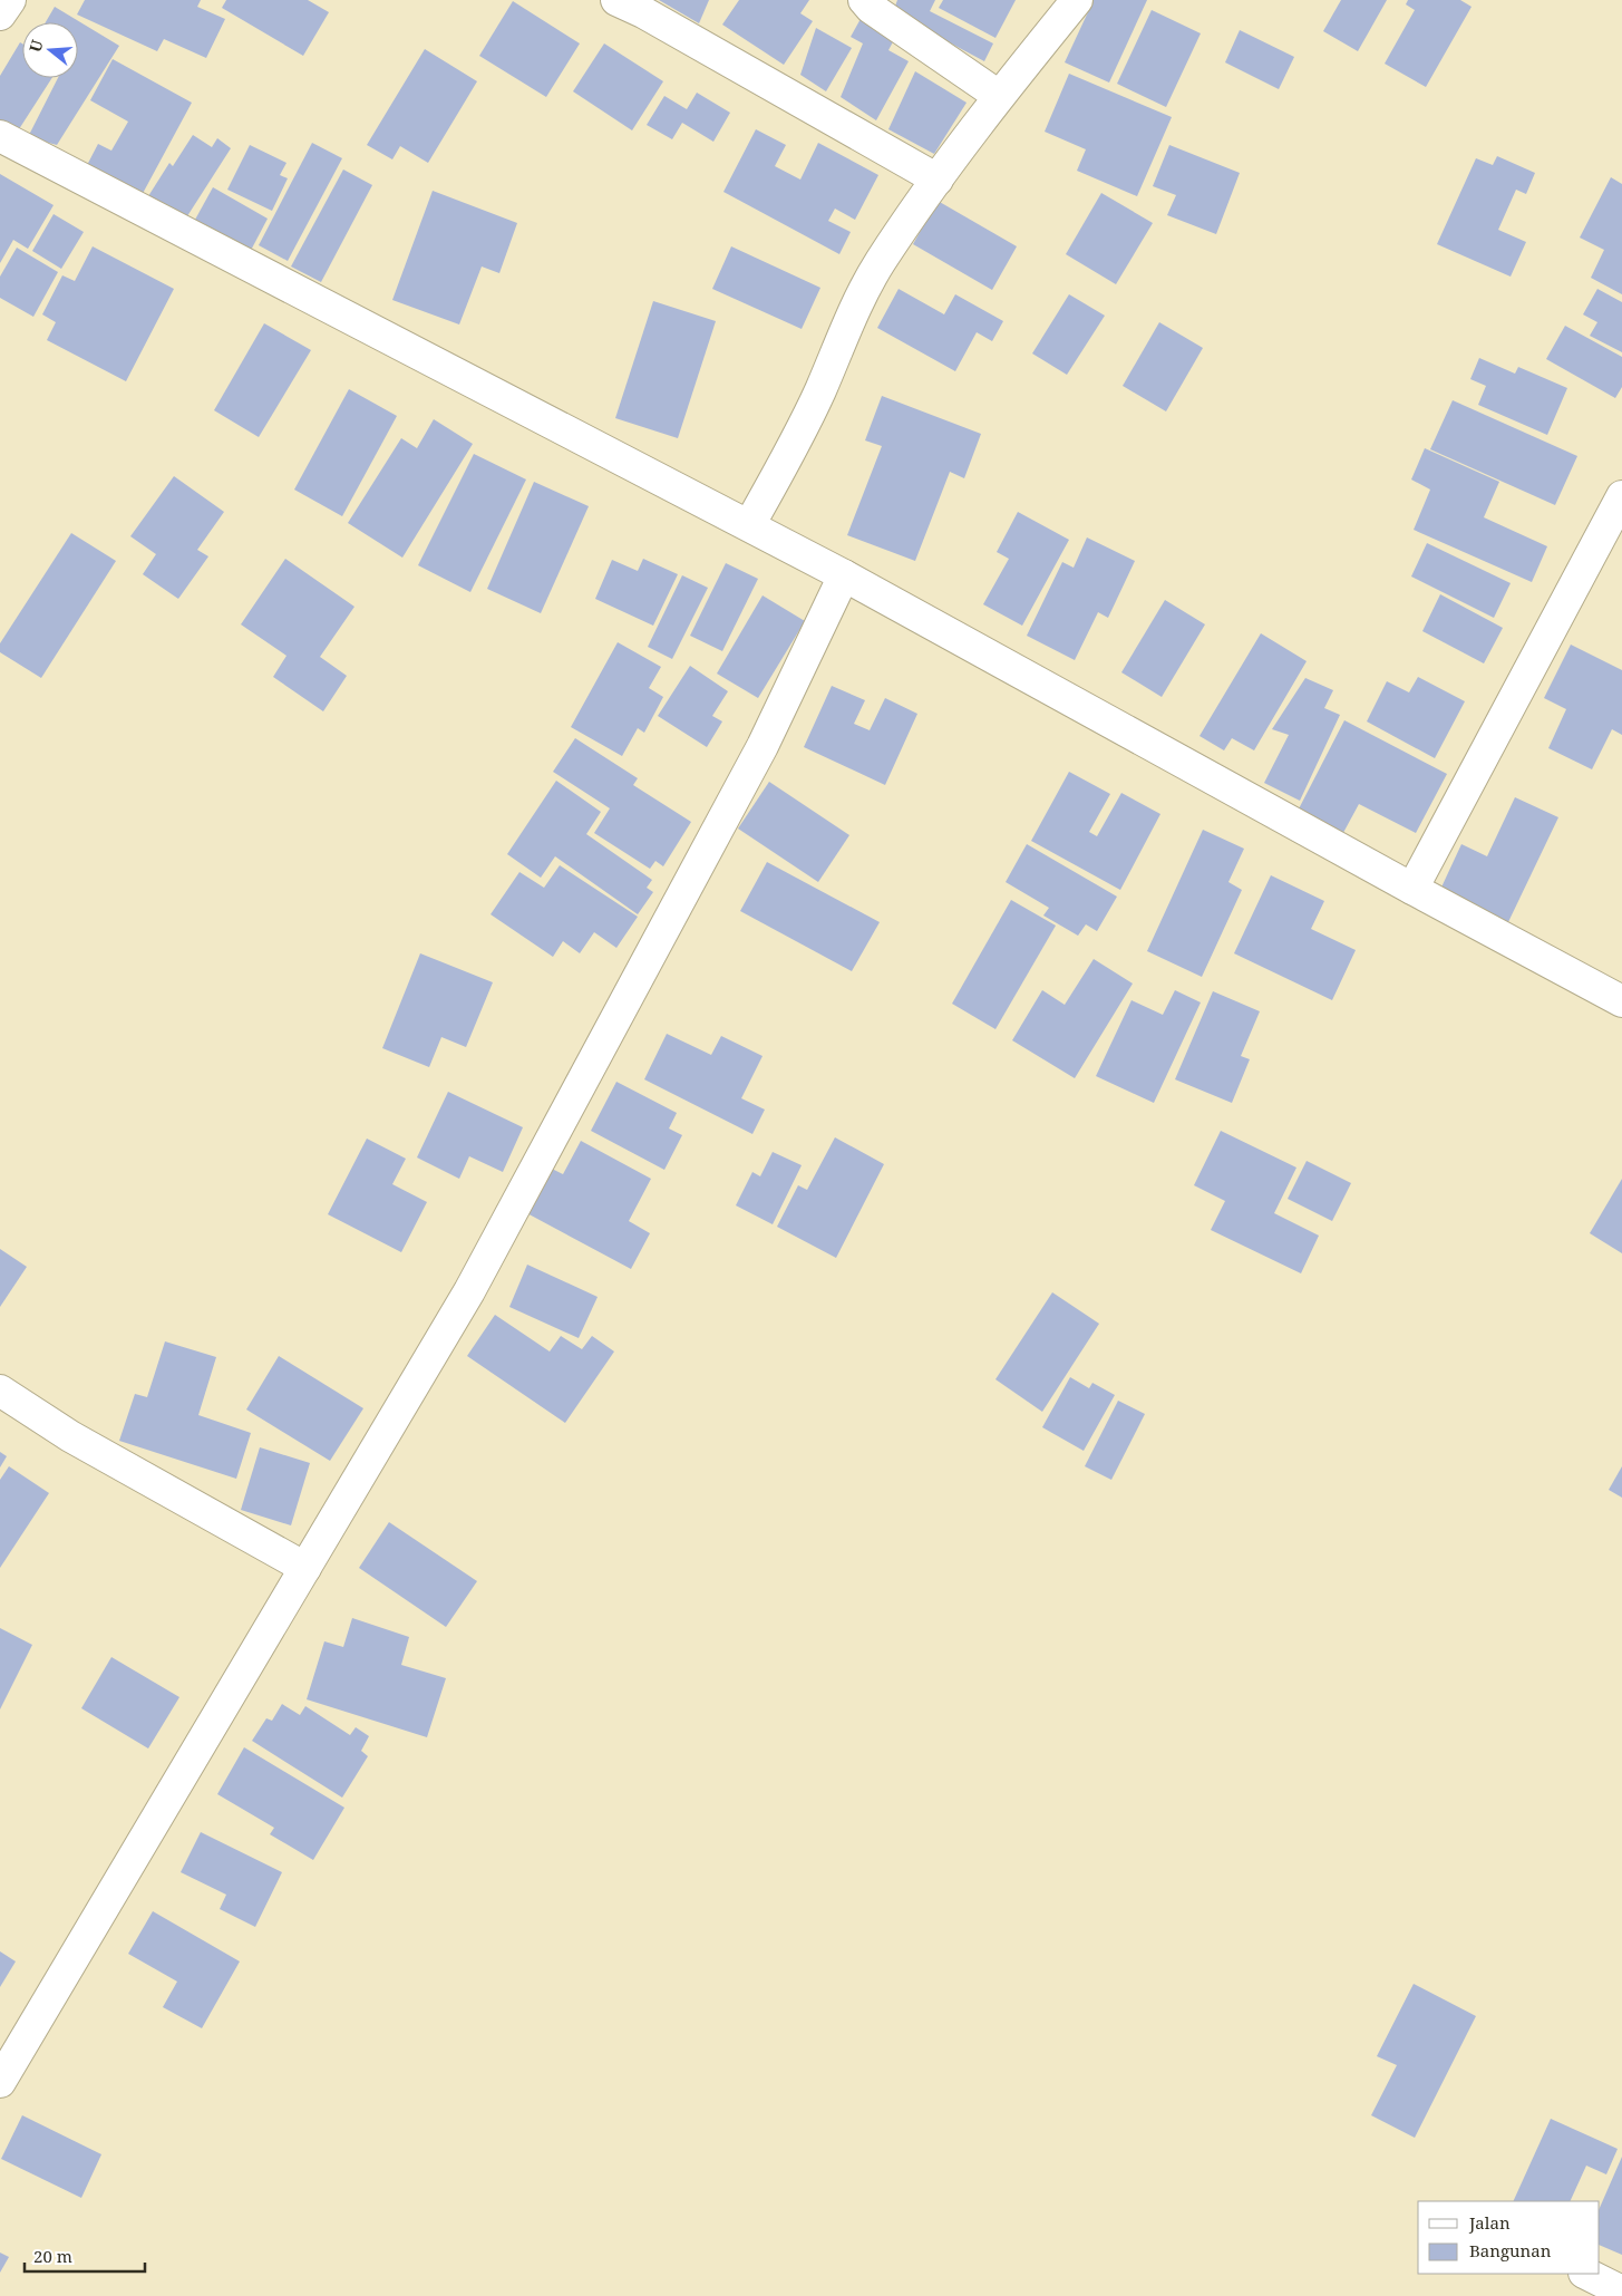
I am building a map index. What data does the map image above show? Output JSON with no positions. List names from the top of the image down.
{
  "legend": ["Jalan", "Bangunan"],
  "scale_bar": "20 m",
  "north": "left"
}
